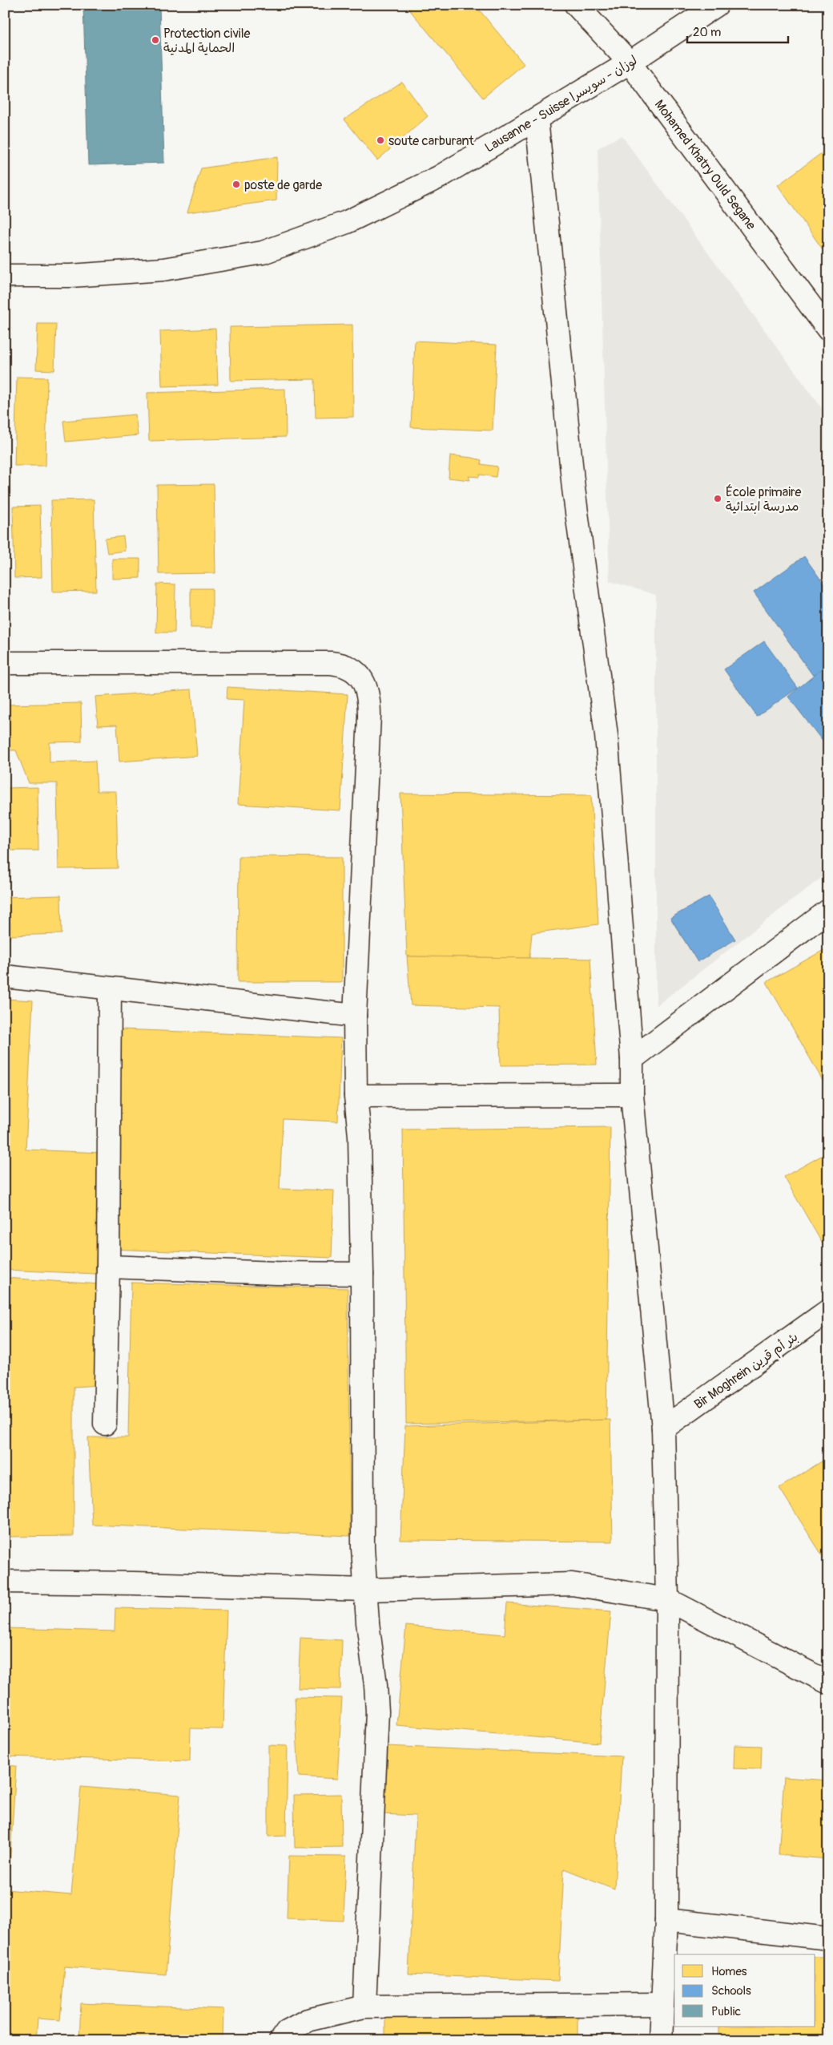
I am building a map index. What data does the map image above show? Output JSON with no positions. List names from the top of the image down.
{
  "streets": {
    "street": ["Lausanne - Suisse لوزان - سويسرا", "Mohamed Khatry Ould Segane", "Bir Moghrein بئر أم قرين"]
  },
  "crossings": [
    ["Lausanne - Suisse لوزان - سويسرا", "Mohamed Khatry Ould Segane"]
  ],
  "places": [
    "Protection civile الحماية المدنية",
    "soute carburant",
    "poste de garde",
    "École primaire مدرسة ابتدائية"
  ],
  "legend": ["Homes", "Schools", "Public"],
  "scale_bar": "20 m"
}
